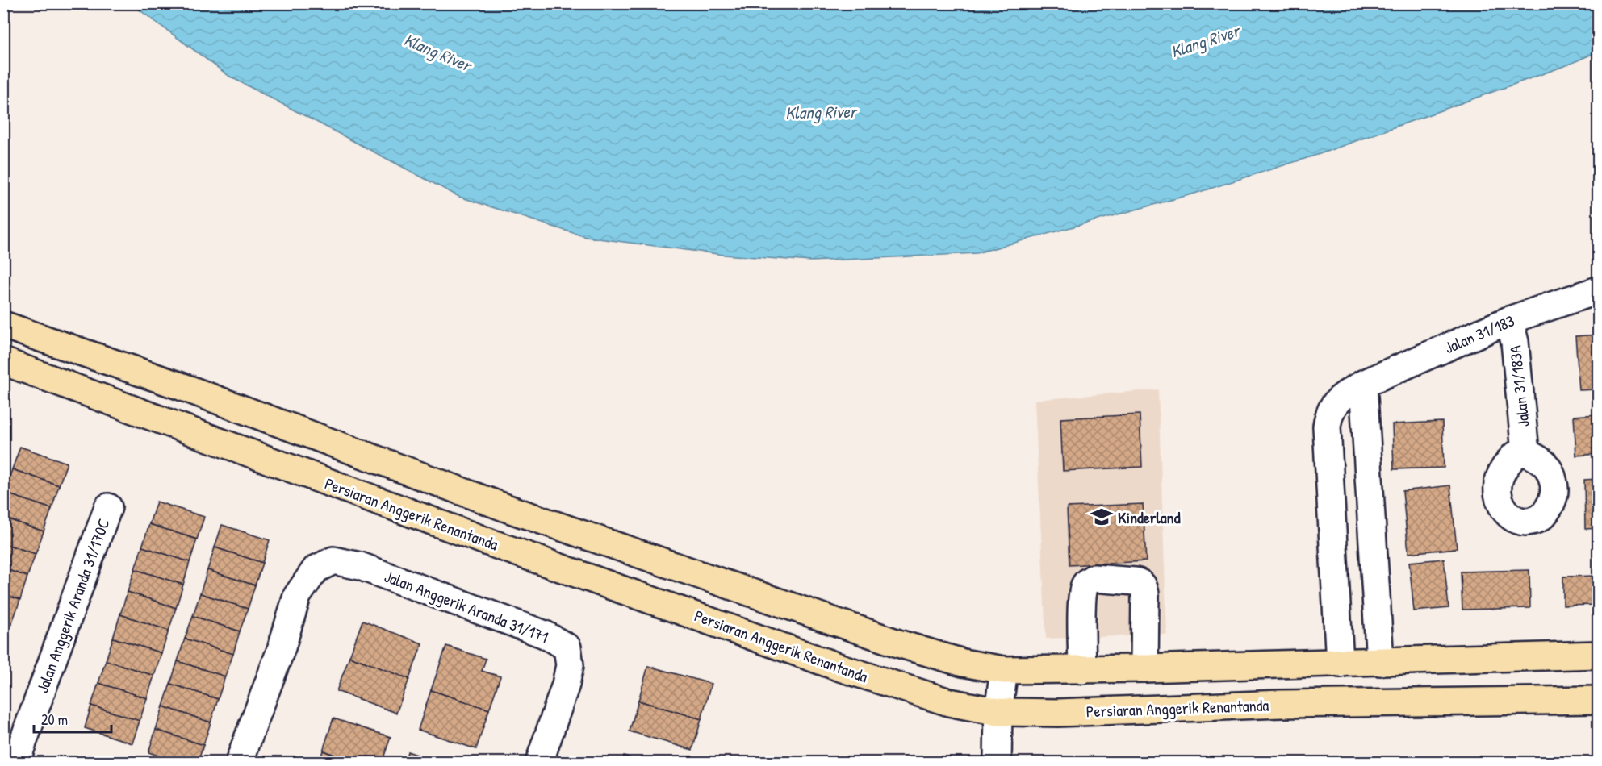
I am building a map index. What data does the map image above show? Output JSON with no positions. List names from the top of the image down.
{
  "streets": {
    "main road": ["Persiaran Anggerik Renantanda"],
    "street": [
      "Jalan 31/183",
      "Jalan 31/183A",
      "Jalan Anggerik Aranda 31/170C",
      "Jalan Anggerik Aranda 31/171"
    ]
  },
  "crossings": [
    ["Jalan 31/183", "Jalan 31/183A"]
  ],
  "water": ["Klang River"],
  "places": {
    "school or university": ["Kinderland"]
  },
  "scale_bar": "20 m"
}
